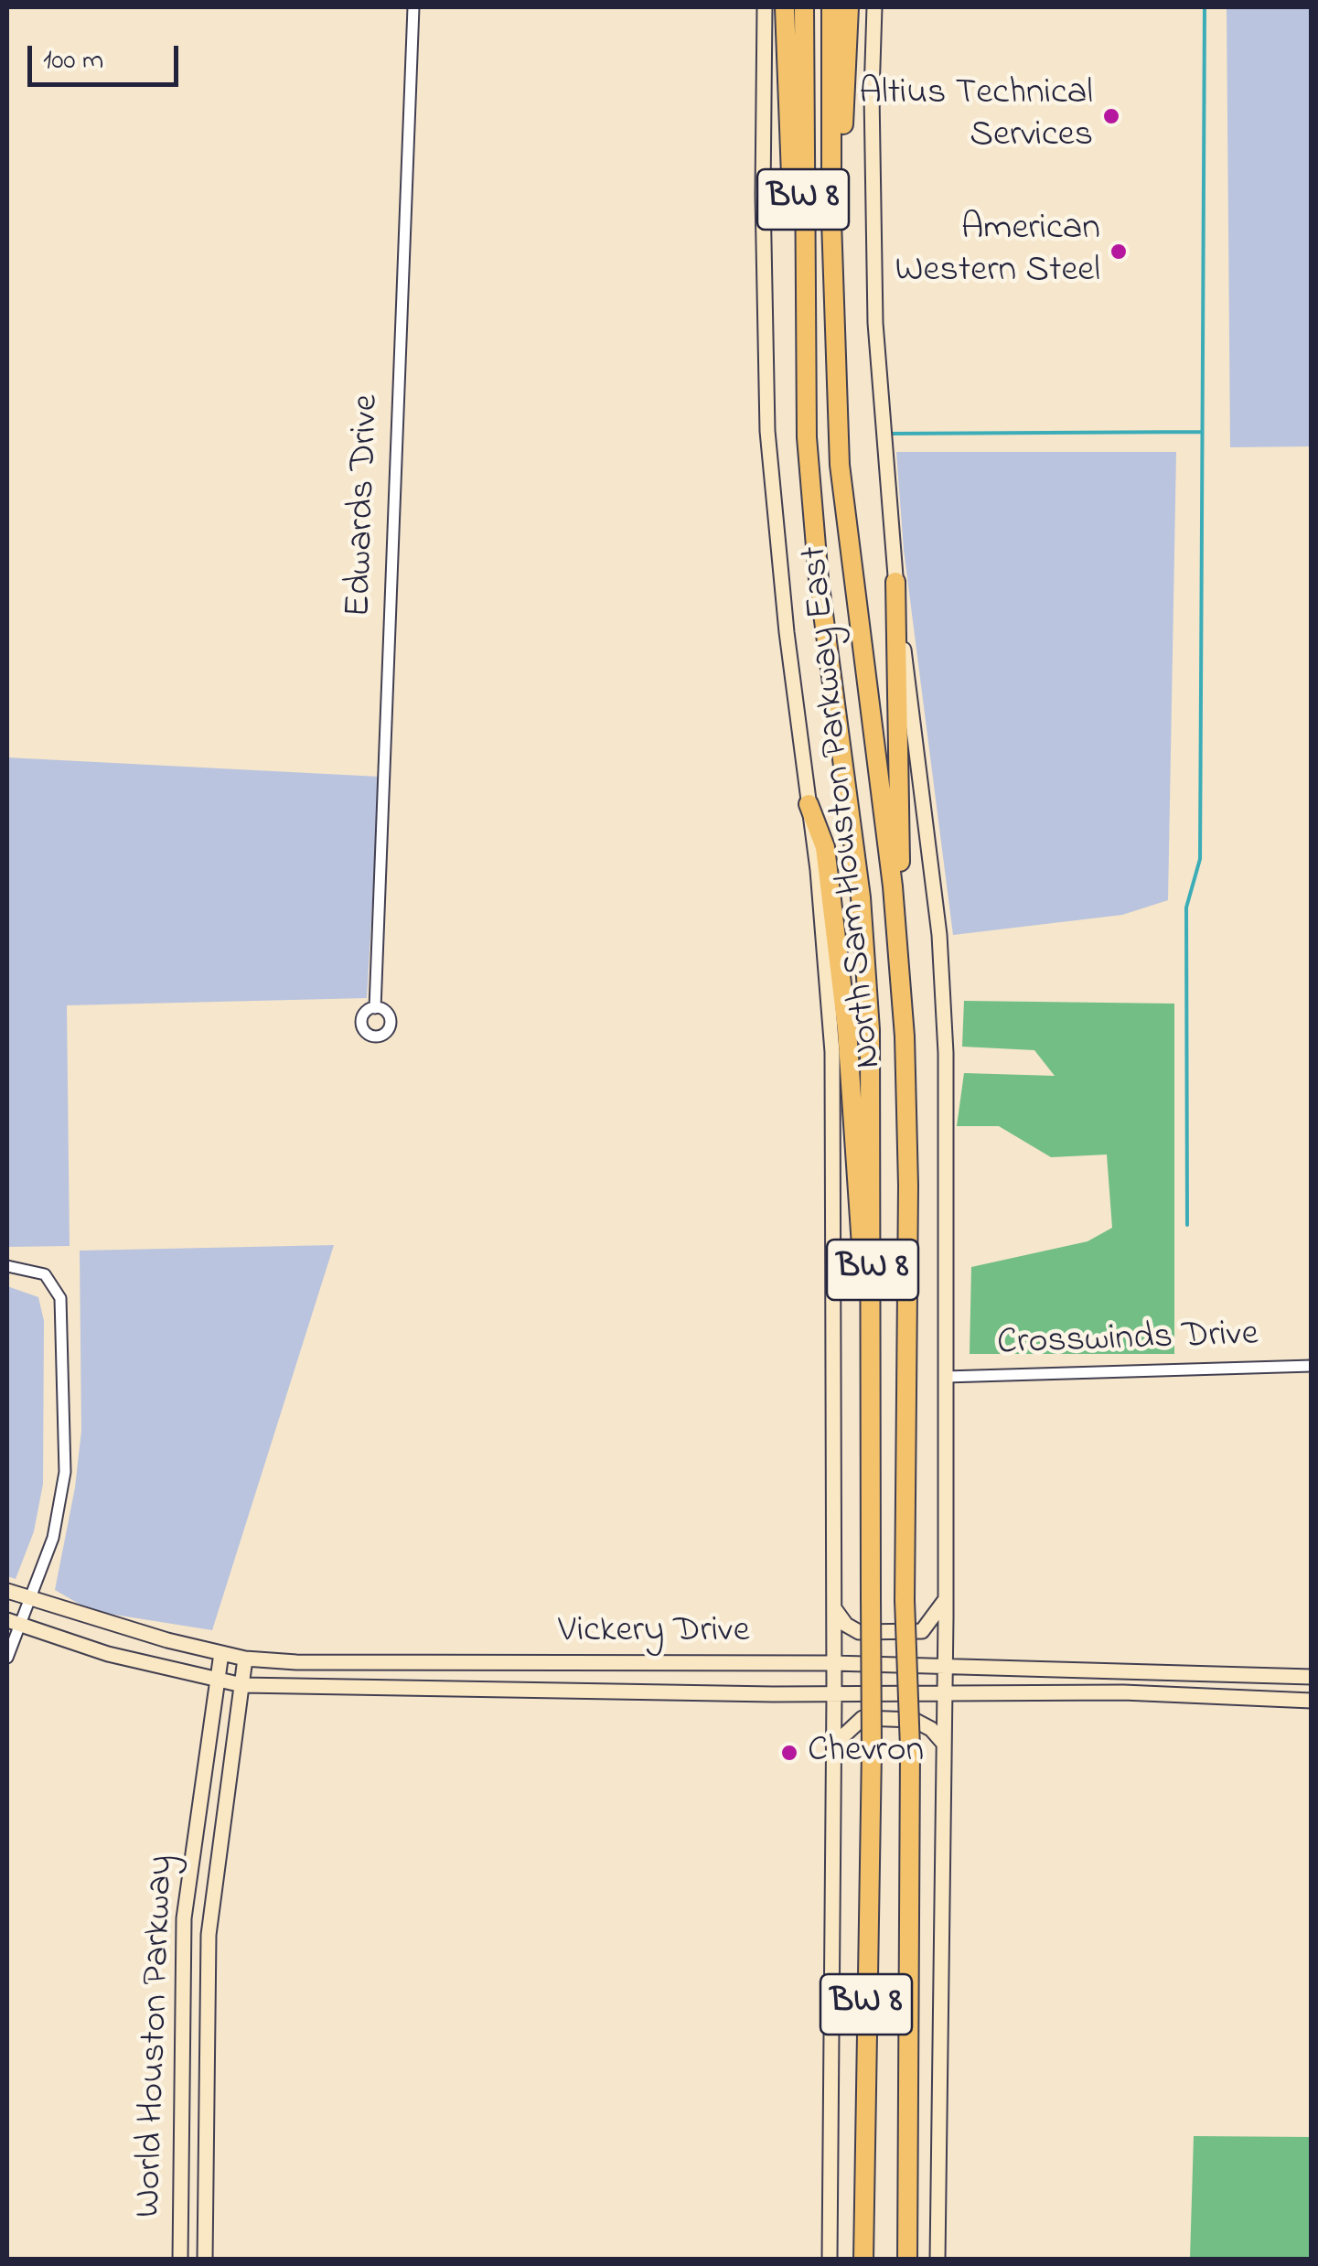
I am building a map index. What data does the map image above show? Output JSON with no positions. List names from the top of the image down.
{
  "streets": {
    "highway": ["BW 8", "North Sam Houston Parkway East"],
    "main road": ["Vickery Drive", "World Houston Parkway"],
    "street": ["Edwards Drive", "Crosswinds Drive"]
  },
  "crossings": [
    ["North Sam Houston Parkway East", "Crosswinds Drive"],
    ["North Sam Houston Parkway East", "Vickery Drive"],
    ["Vickery Drive", "World Houston Parkway"]
  ],
  "places": ["Altius Technical Services", "American Western Steel", "Chevron"],
  "scale_bar": "100 m"
}
